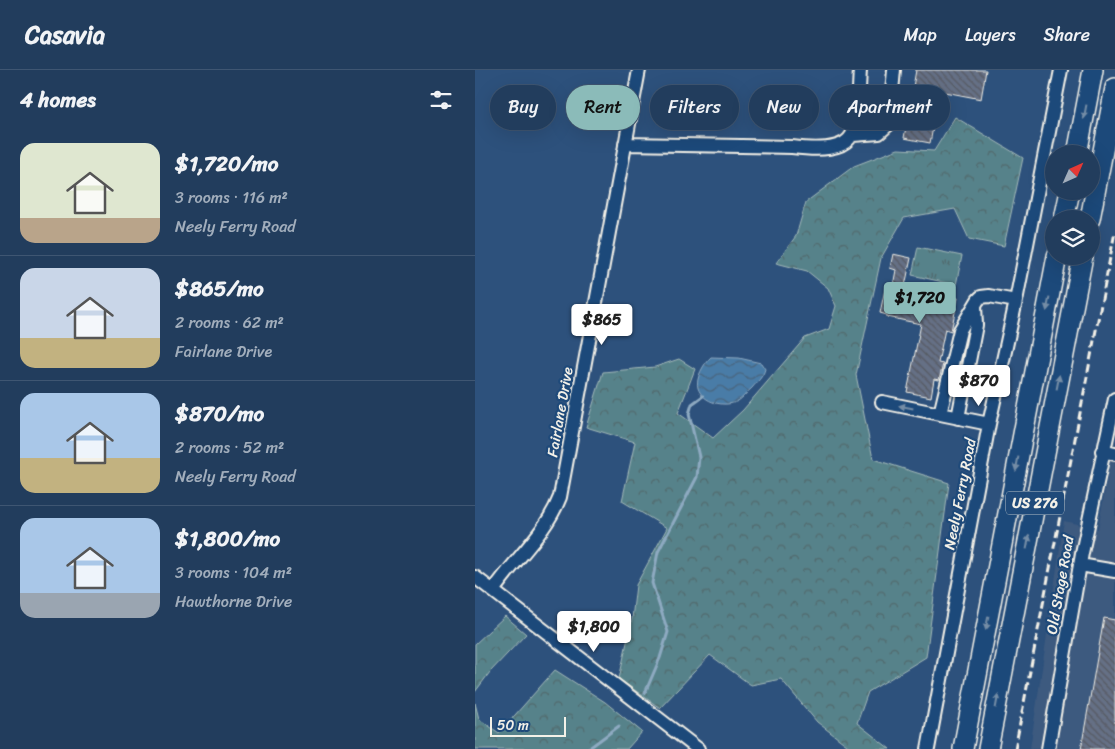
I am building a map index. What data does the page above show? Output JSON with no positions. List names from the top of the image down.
{
  "streets": {
    "highway": ["US 276"],
    "street": ["Fairlane Drive", "Neely Ferry Road", "Old Stage Road"]
  },
  "scale_bar": "50 m",
  "north": "top right",
  "page": {
    "header": "Casavia",
    "nav": ["Map", "Layers", "Share"],
    "heading": "4 homes",
    "chip": [
      "Buy",
      "Rent",
      "Filters",
      "New",
      "Apartment"
    ],
    "list": [
      {
        "name": "$1,720/mo",
        "note": "3 rooms · 116 m² · Neely Ferry Road"
      },
      {
        "name": "$865/mo",
        "note": "2 rooms · 62 m² · Fairlane Drive"
      },
      {
        "name": "$870/mo",
        "note": "2 rooms · 52 m² · Neely Ferry Road"
      },
      {
        "name": "$1,800/mo",
        "note": "3 rooms · 104 m² · Hawthorne Drive"
      }
    ],
    "price": [
      "$1,720",
      "$865",
      "$870",
      "$1,800"
    ],
    "scale": "50 m"
  }
}
